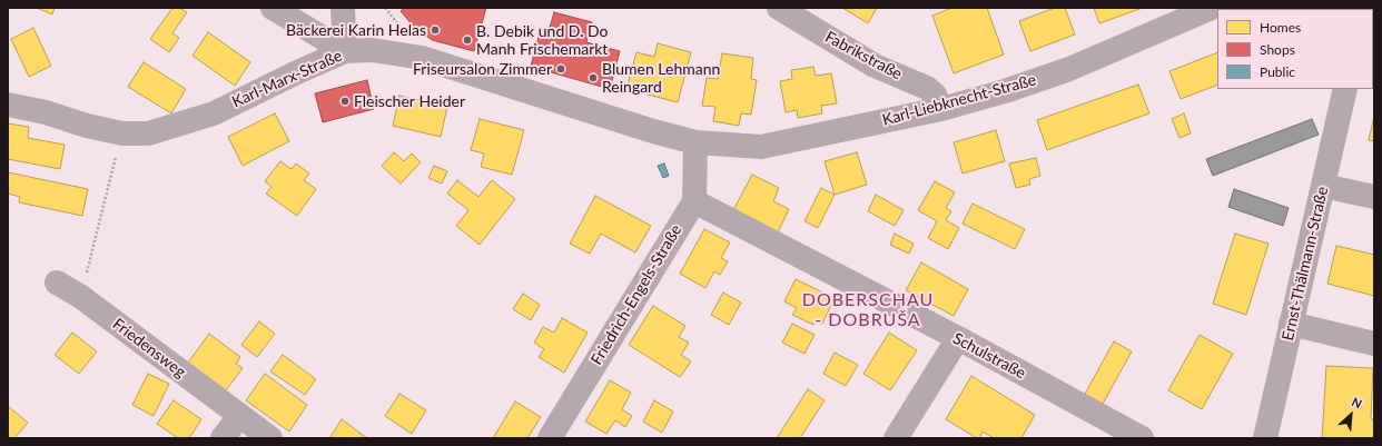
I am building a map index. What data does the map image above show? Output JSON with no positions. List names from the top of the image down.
{
  "streets": {
    "street": [
      "Fabrikstraße",
      "Karl-Marx-Straße",
      "Karl-Liebknecht-Straße",
      "Ernst-Thälmann-Straße",
      "Friedrich-Engels-Straße",
      "Friedensweg",
      "Schulstraße"
    ]
  },
  "crossings": [
    ["Fabrikstraße", "Karl-Liebknecht-Straße"],
    ["Karl-Marx-Straße", "Karl-Liebknecht-Straße"],
    ["Karl-Marx-Straße", "Friedrich-Engels-Straße"],
    ["Karl-Liebknecht-Straße", "Friedrich-Engels-Straße"],
    ["Friedrich-Engels-Straße", "Schulstraße"]
  ],
  "districts": ["DOBERSCHAU - DOBRUŠA"],
  "places": [
    "Bäckerei Karin Helas",
    "B. Debik und D. Do Manh Frischemarkt",
    "Friseursalon Zimmer",
    "Blumen Lehmann Reingard",
    "Fleischer Heider"
  ],
  "legend": ["Homes", "Shops", "Public"],
  "north": "top right"
}
